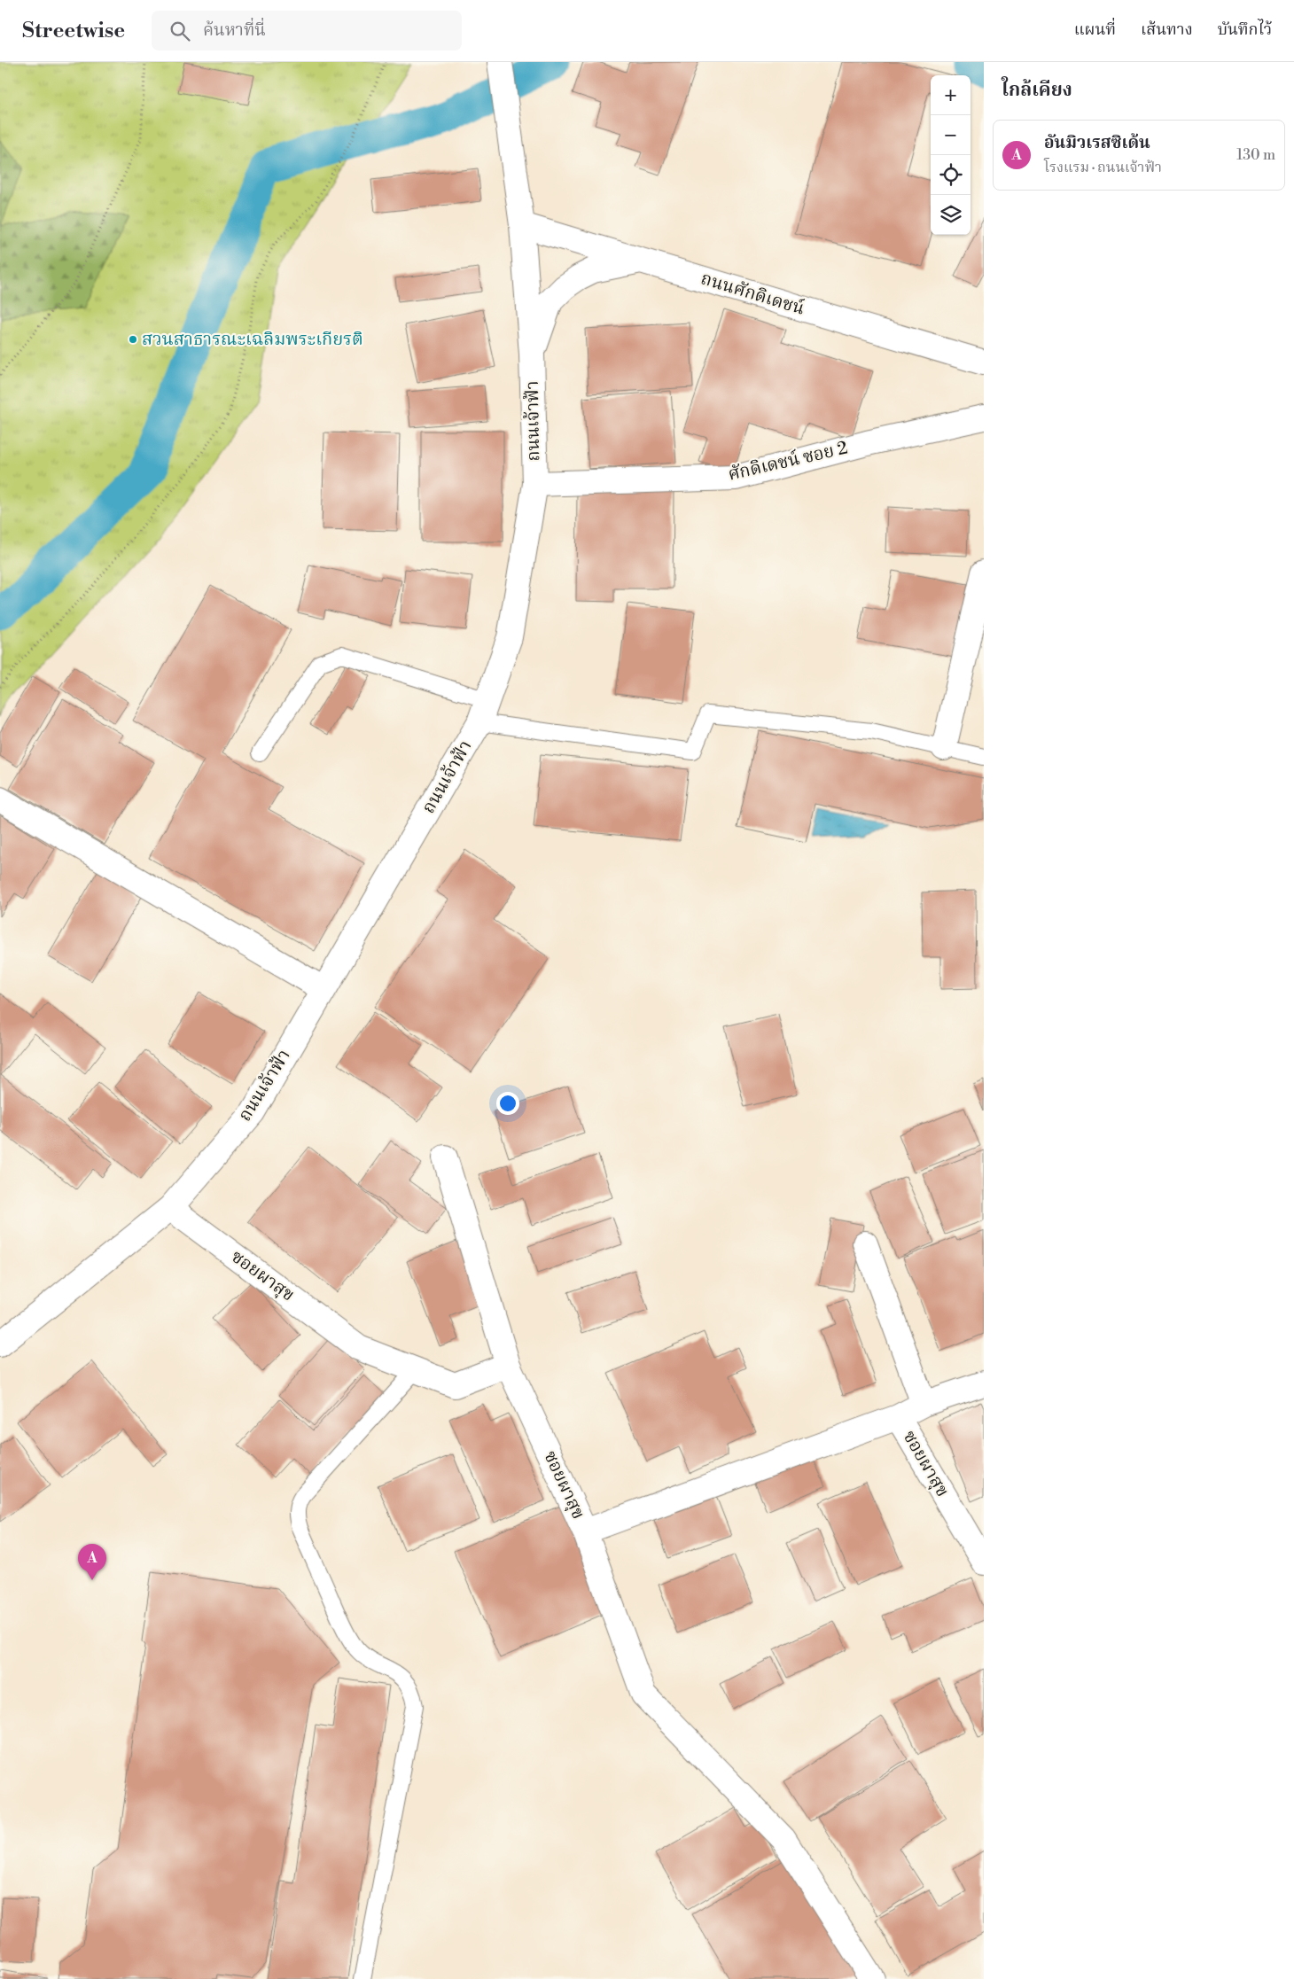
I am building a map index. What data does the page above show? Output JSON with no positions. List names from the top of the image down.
{
  "streets": {
    "street": [
      "ถนนศักดิเดชน์",
      "ถนนเจ้าฟ้า",
      "ศักดิเดชน์ ซอย 2",
      "ซอยผาสุข"
    ]
  },
  "crossings": [
    ["ถนนศักดิเดชน์", "ถนนเจ้าฟ้า"],
    ["ถนนเจ้าฟ้า", "ศักดิเดชน์ ซอย 2"],
    ["ถนนเจ้าฟ้า", "ซอยผาสุข"]
  ],
  "places": ["สวนสาธารณะเฉลิมพระเกียรติ"],
  "page": {
    "header": "Streetwise",
    "search": "ค้นหาที่นี่",
    "nav": ["แผนที่", "เส้นทาง", "บันทึกไว้"],
    "heading": "ใกล้เคียง",
    "map_buttons": ["+", "−"],
    "list": [
      {
        "mark": "A",
        "name": "อันมิวเรสซิเด้น",
        "note": "โรงแรม · ถนนเจ้าฟ้า",
        "value": "130 m"
      }
    ],
    "pins": "A"
  }
}
